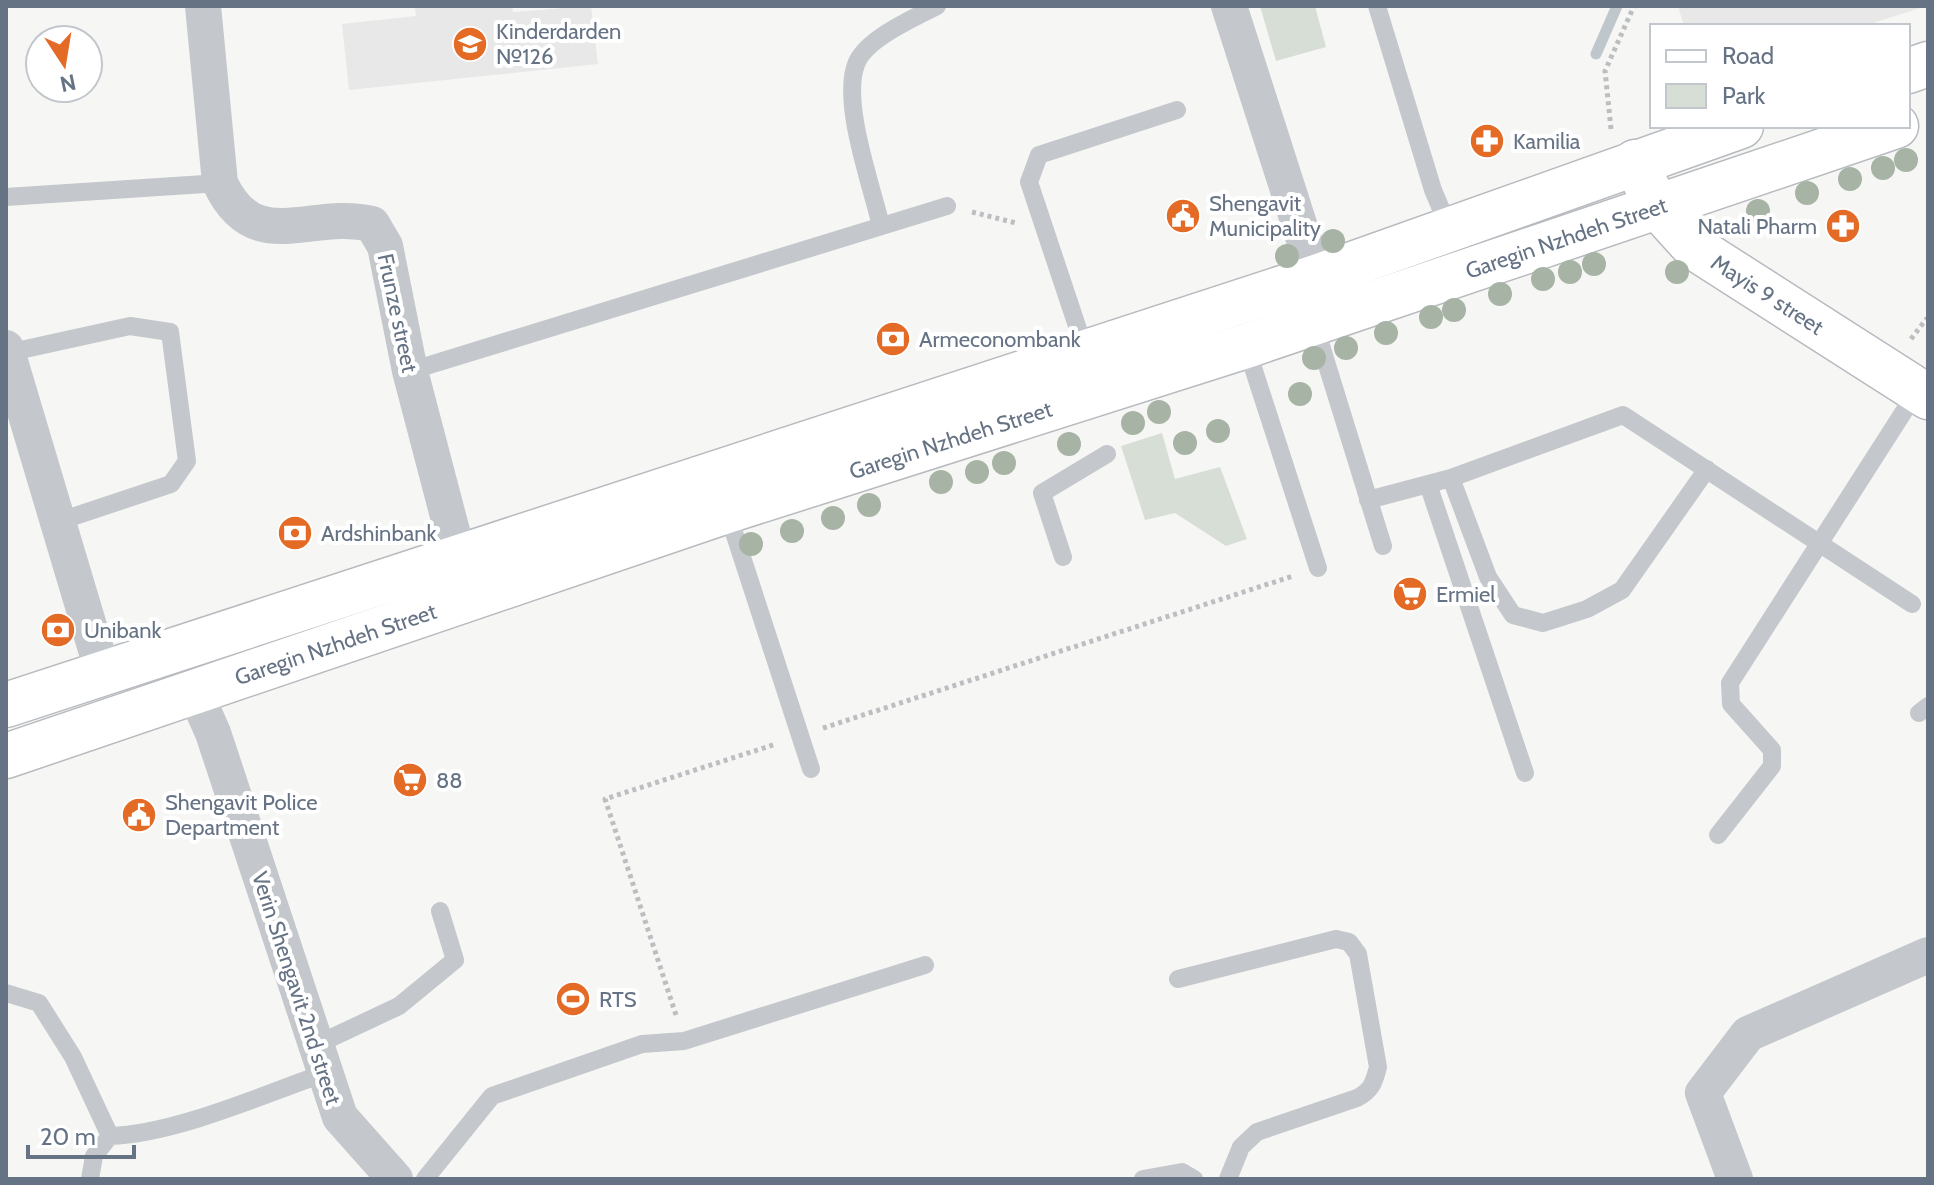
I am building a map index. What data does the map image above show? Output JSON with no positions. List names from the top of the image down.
{
  "streets": {
    "main road": ["Garegin Nzhdeh Street", "Mayis 9 street"],
    "street": ["Frunze street", "Verin Shengavit 2nd street"]
  },
  "crossings": [
    ["Garegin Nzhdeh Street", "Mayis 9 street"],
    ["Garegin Nzhdeh Street", "Frunze street"],
    ["Garegin Nzhdeh Street", "Verin Shengavit 2nd street"]
  ],
  "places": {
    "school or university": ["Kinderdarden №126"],
    "pharmacy": ["Kamilia", "Natali Pharm"],
    "public building": ["Shengavit Municipality", "Shengavit Police Department"],
    "bank": ["Armeconombank", "Ardshinbank", "Unibank"],
    "supermarket": ["Ermiel", "88"],
    "sports": ["RTS"]
  },
  "legend": ["Road", "Park"],
  "scale_bar": "20 m",
  "north": "bottom"
}
